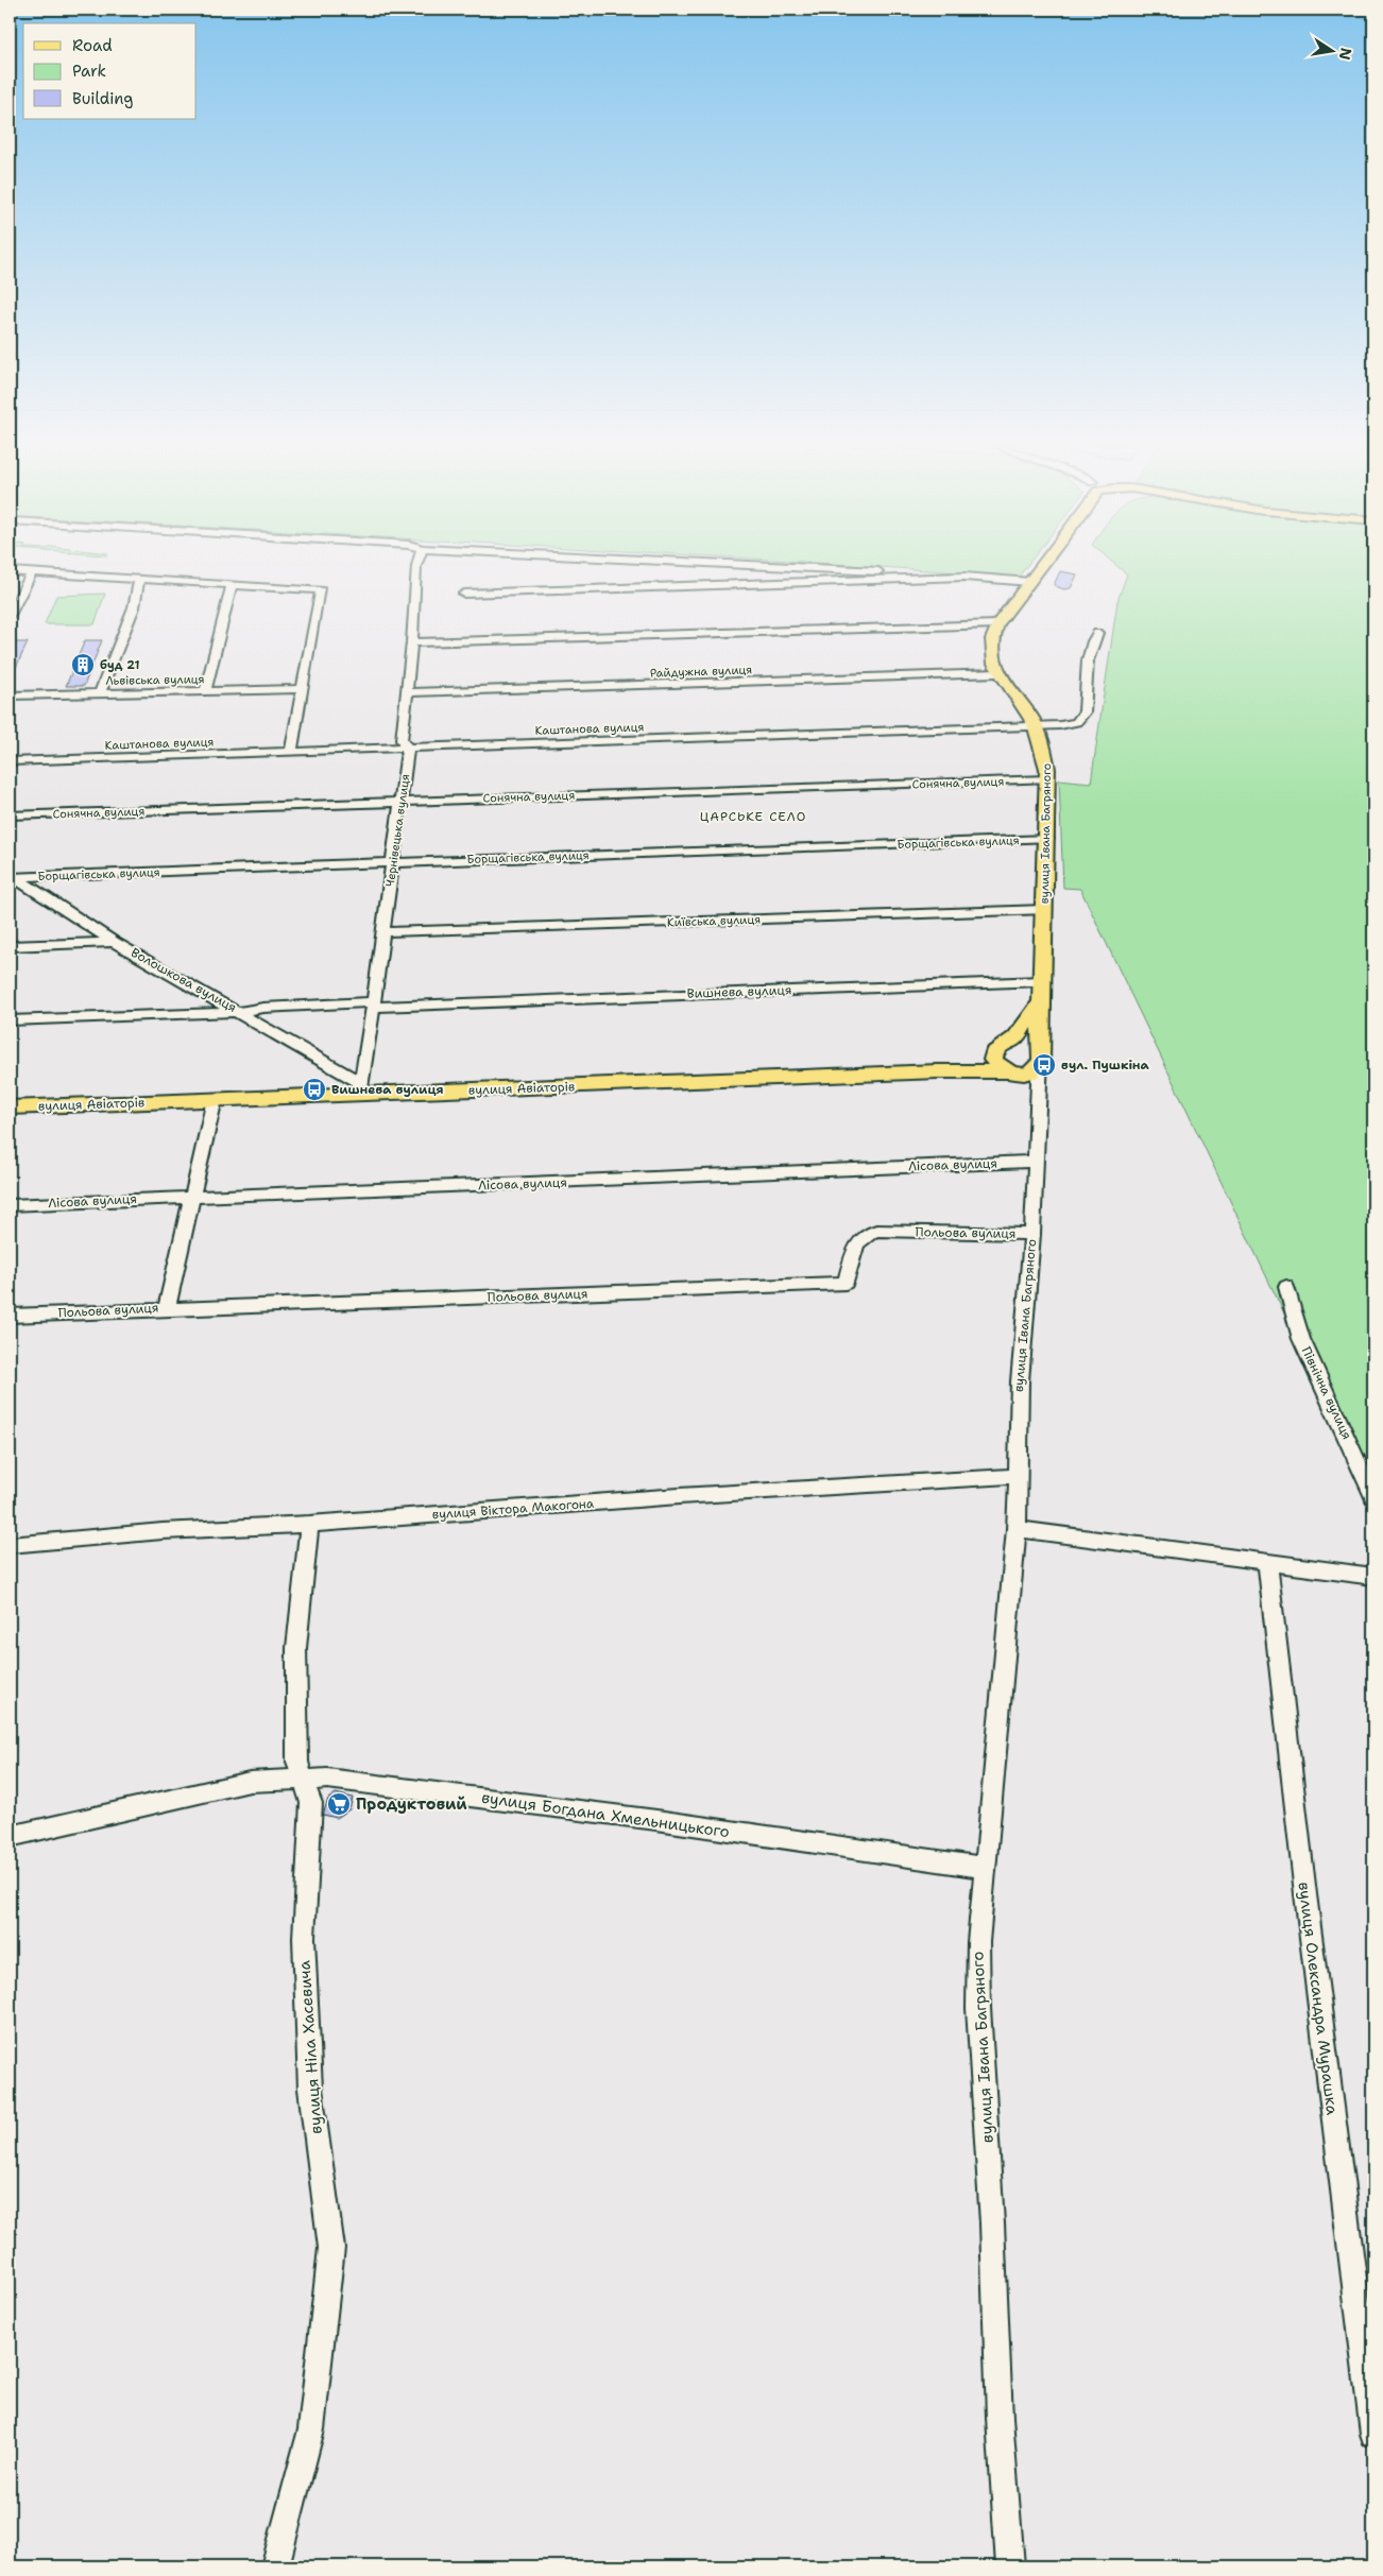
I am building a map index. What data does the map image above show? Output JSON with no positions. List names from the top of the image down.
{
  "streets": {
    "main road": ["вулиця Івана Багряного", "вулиця Авіаторів"],
    "street": [
      "Райдужна вулиця",
      "Львівська вулиця",
      "Каштанова вулиця",
      "Сонячна вулиця",
      "Чернівецька вулиця",
      "Борщагівська вулиця",
      "Київська вулиця",
      "Волошкова вулиця",
      "Вишнева вулиця",
      "Лісова вулиця",
      "Польова вулиця",
      "Північна вулиця",
      "вулиця Віктора Макогона",
      "вулиця Богдана Хмельницького",
      "вулиця Олександра Мурашка",
      "вулиця Ніла Хасевича"
    ]
  },
  "crossings": [
    ["Райдужна вулиця", "Чернівецька вулиця"],
    ["Райдужна вулиця", "вулиця Івана Багряного"],
    ["Каштанова вулиця", "Чернівецька вулиця"],
    ["Каштанова вулиця", "вулиця Івана Багряного"],
    ["Сонячна вулиця", "Чернівецька вулиця"],
    ["Сонячна вулиця", "вулиця Івана Багряного"],
    ["Чернівецька вулиця", "Борщагівська вулиця"],
    ["Чернівецька вулиця", "Київська вулиця"],
    ["Чернівецька вулиця", "Волошкова вулиця"],
    ["Чернівецька вулиця", "Вишнева вулиця"],
    ["Чернівецька вулиця", "вулиця Авіаторів"],
    ["вулиця Івана Багряного", "Борщагівська вулиця"],
    ["вулиця Івана Багряного", "Київська вулиця"],
    ["вулиця Івана Багряного", "Вишнева вулиця"],
    ["вулиця Івана Багряного", "Лісова вулиця"],
    ["вулиця Івана Багряного", "Польова вулиця"],
    ["вулиця Івана Багряного", "вулиця Віктора Макогона"],
    ["вулиця Івана Багряного", "вулиця Богдана Хмельницького"],
    ["Борщагівська вулиця", "Волошкова вулиця"],
    ["Волошкова вулиця", "Вишнева вулиця"],
    ["Волошкова вулиця", "вулиця Авіаторів"],
    ["вулиця Віктора Макогона", "вулиця Ніла Хасевича"],
    ["вулиця Богдана Хмельницького", "вулиця Ніла Хасевича"]
  ],
  "districts": ["ЦАРСЬКЕ СЕЛО"],
  "places": {
    "building": ["буд 21"],
    "bus stop": ["вул. Пушкіна", "Вишнева вулиця"],
    "supermarket": ["Продуктовий"]
  },
  "legend": ["Road", "Park", "Building"],
  "north": "right"
}
